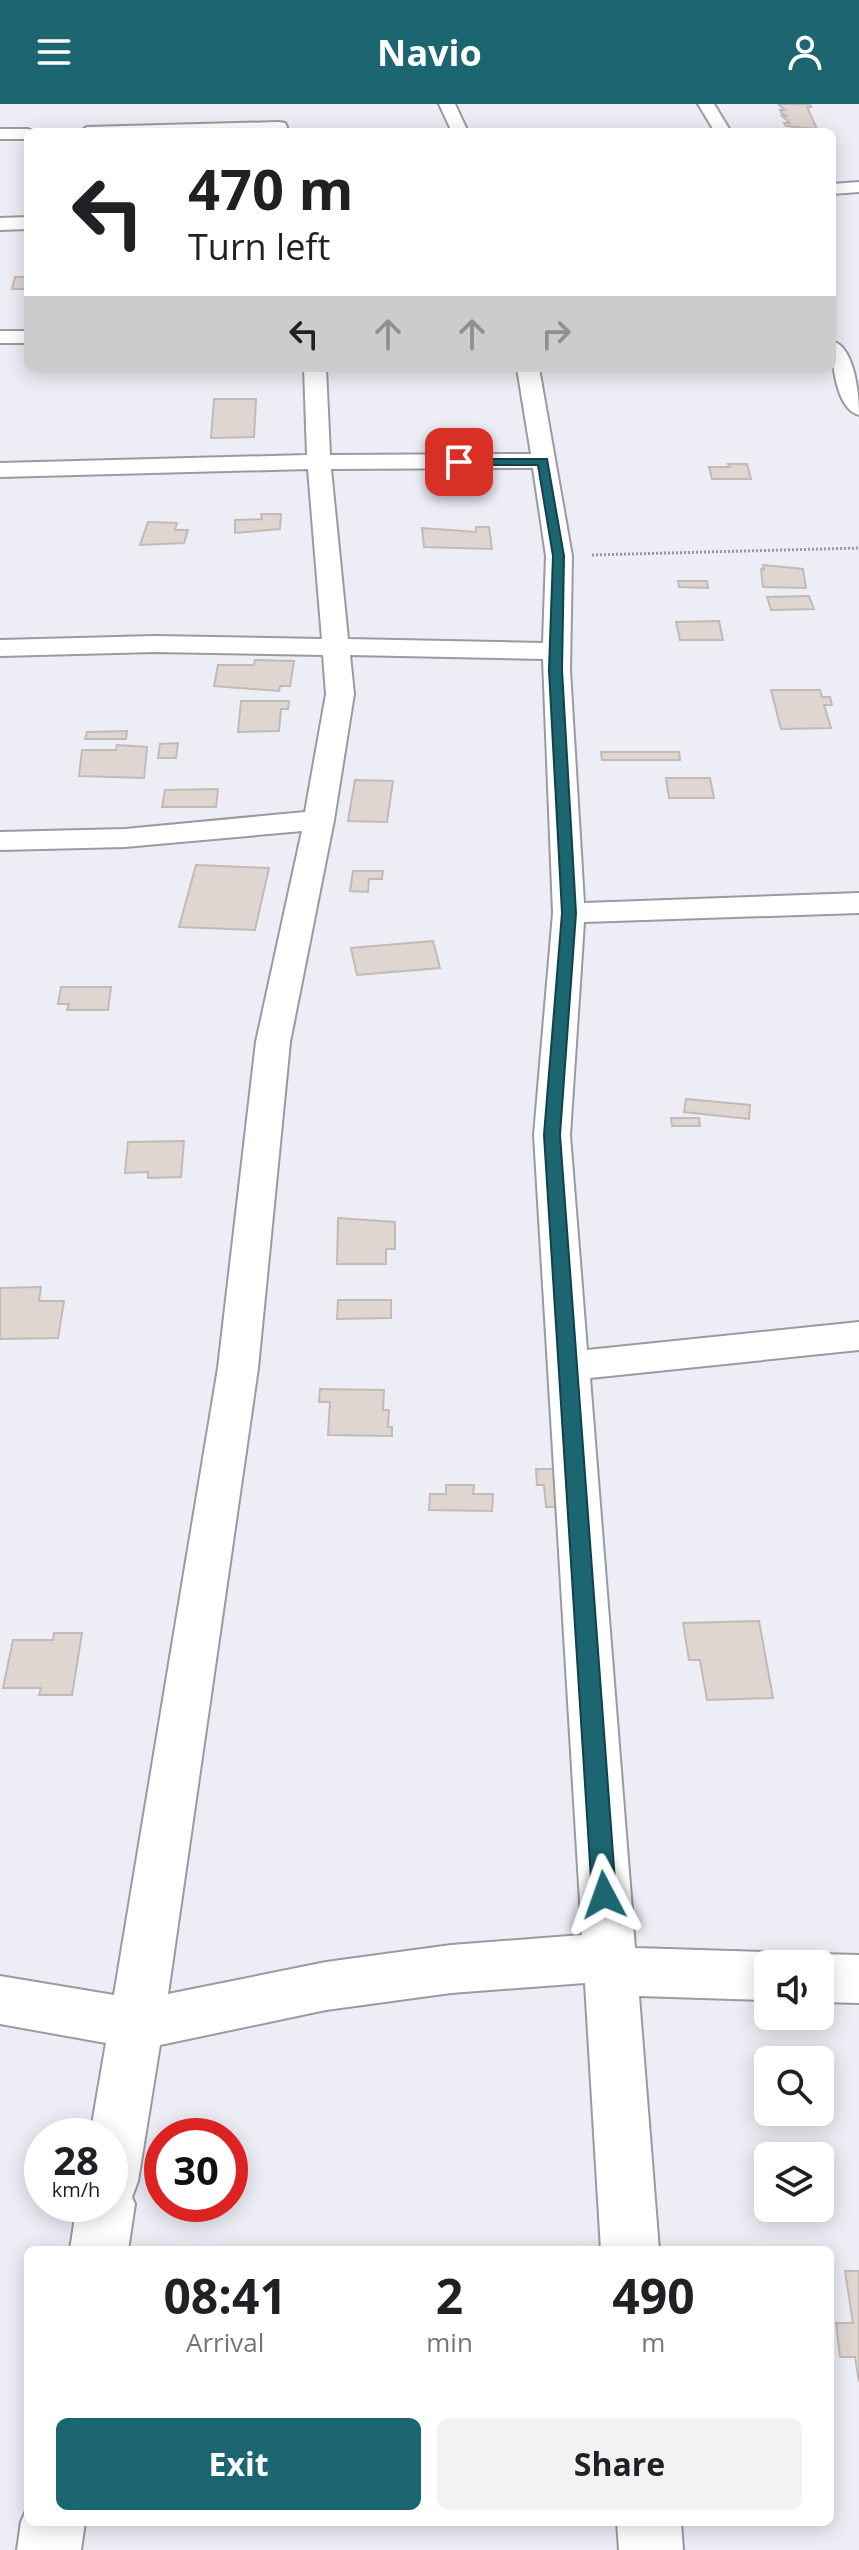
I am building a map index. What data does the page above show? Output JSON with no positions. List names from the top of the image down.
{
  "page": {
    "header": "Navio",
    "turn": ["470 m", "Turn left"],
    "speed": "28 km/h",
    "limit": "30",
    "eta": [
      "08:41",
      "Arrival",
      "2",
      "min",
      "490",
      "m"
    ],
    "buttons": ["Exit", "Share"]
  }
}
